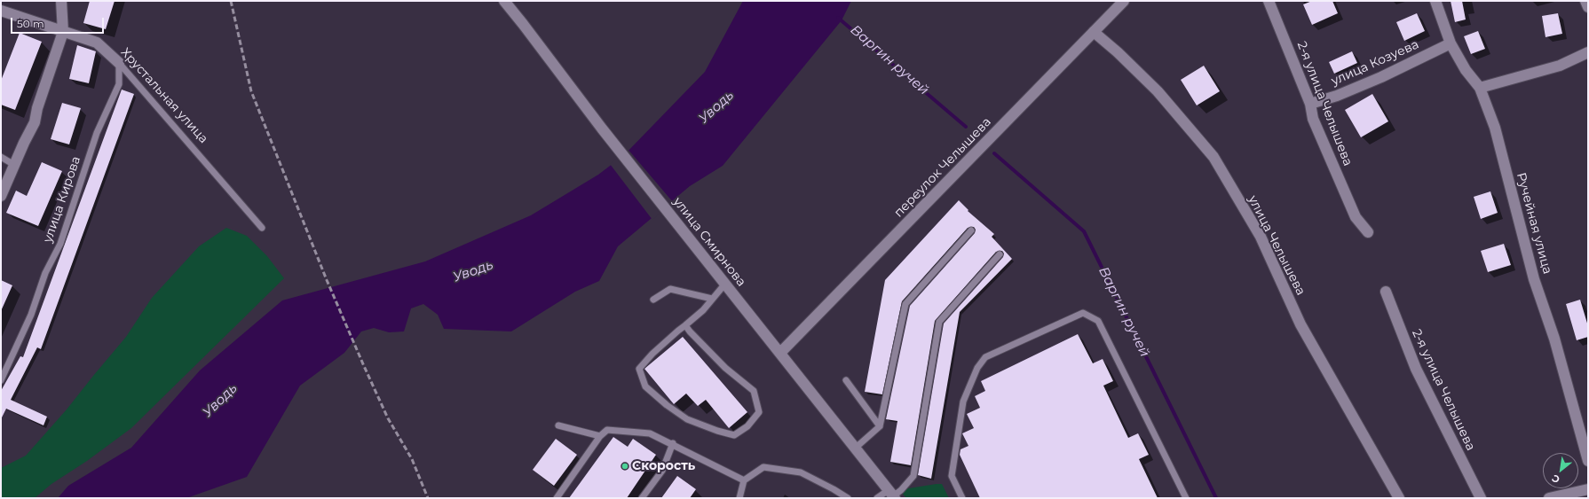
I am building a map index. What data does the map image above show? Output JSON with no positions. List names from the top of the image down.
{
  "streets": {
    "street": [
      "улица Козуева",
      "Хрустальная улица",
      "2-я улица Челышева",
      "переулок Челышева",
      "Ручейная улица",
      "улица Смирнова",
      "улица Челышева"
    ],
    "lane": ["улица Кирова"]
  },
  "crossings": [
    ["улица Козуева", "2-я улица Челышева"],
    ["улица Козуева", "Ручейная улица"],
    ["Хрустальная улица", "улица Кирова"],
    ["переулок Челышева", "улица Смирнова"],
    ["переулок Челышева", "улица Челышева"]
  ],
  "water": ["Варгин ручей", "Уводь"],
  "places": ["Скорость"],
  "scale_bar": "50 m",
  "north": "bottom left"
}
